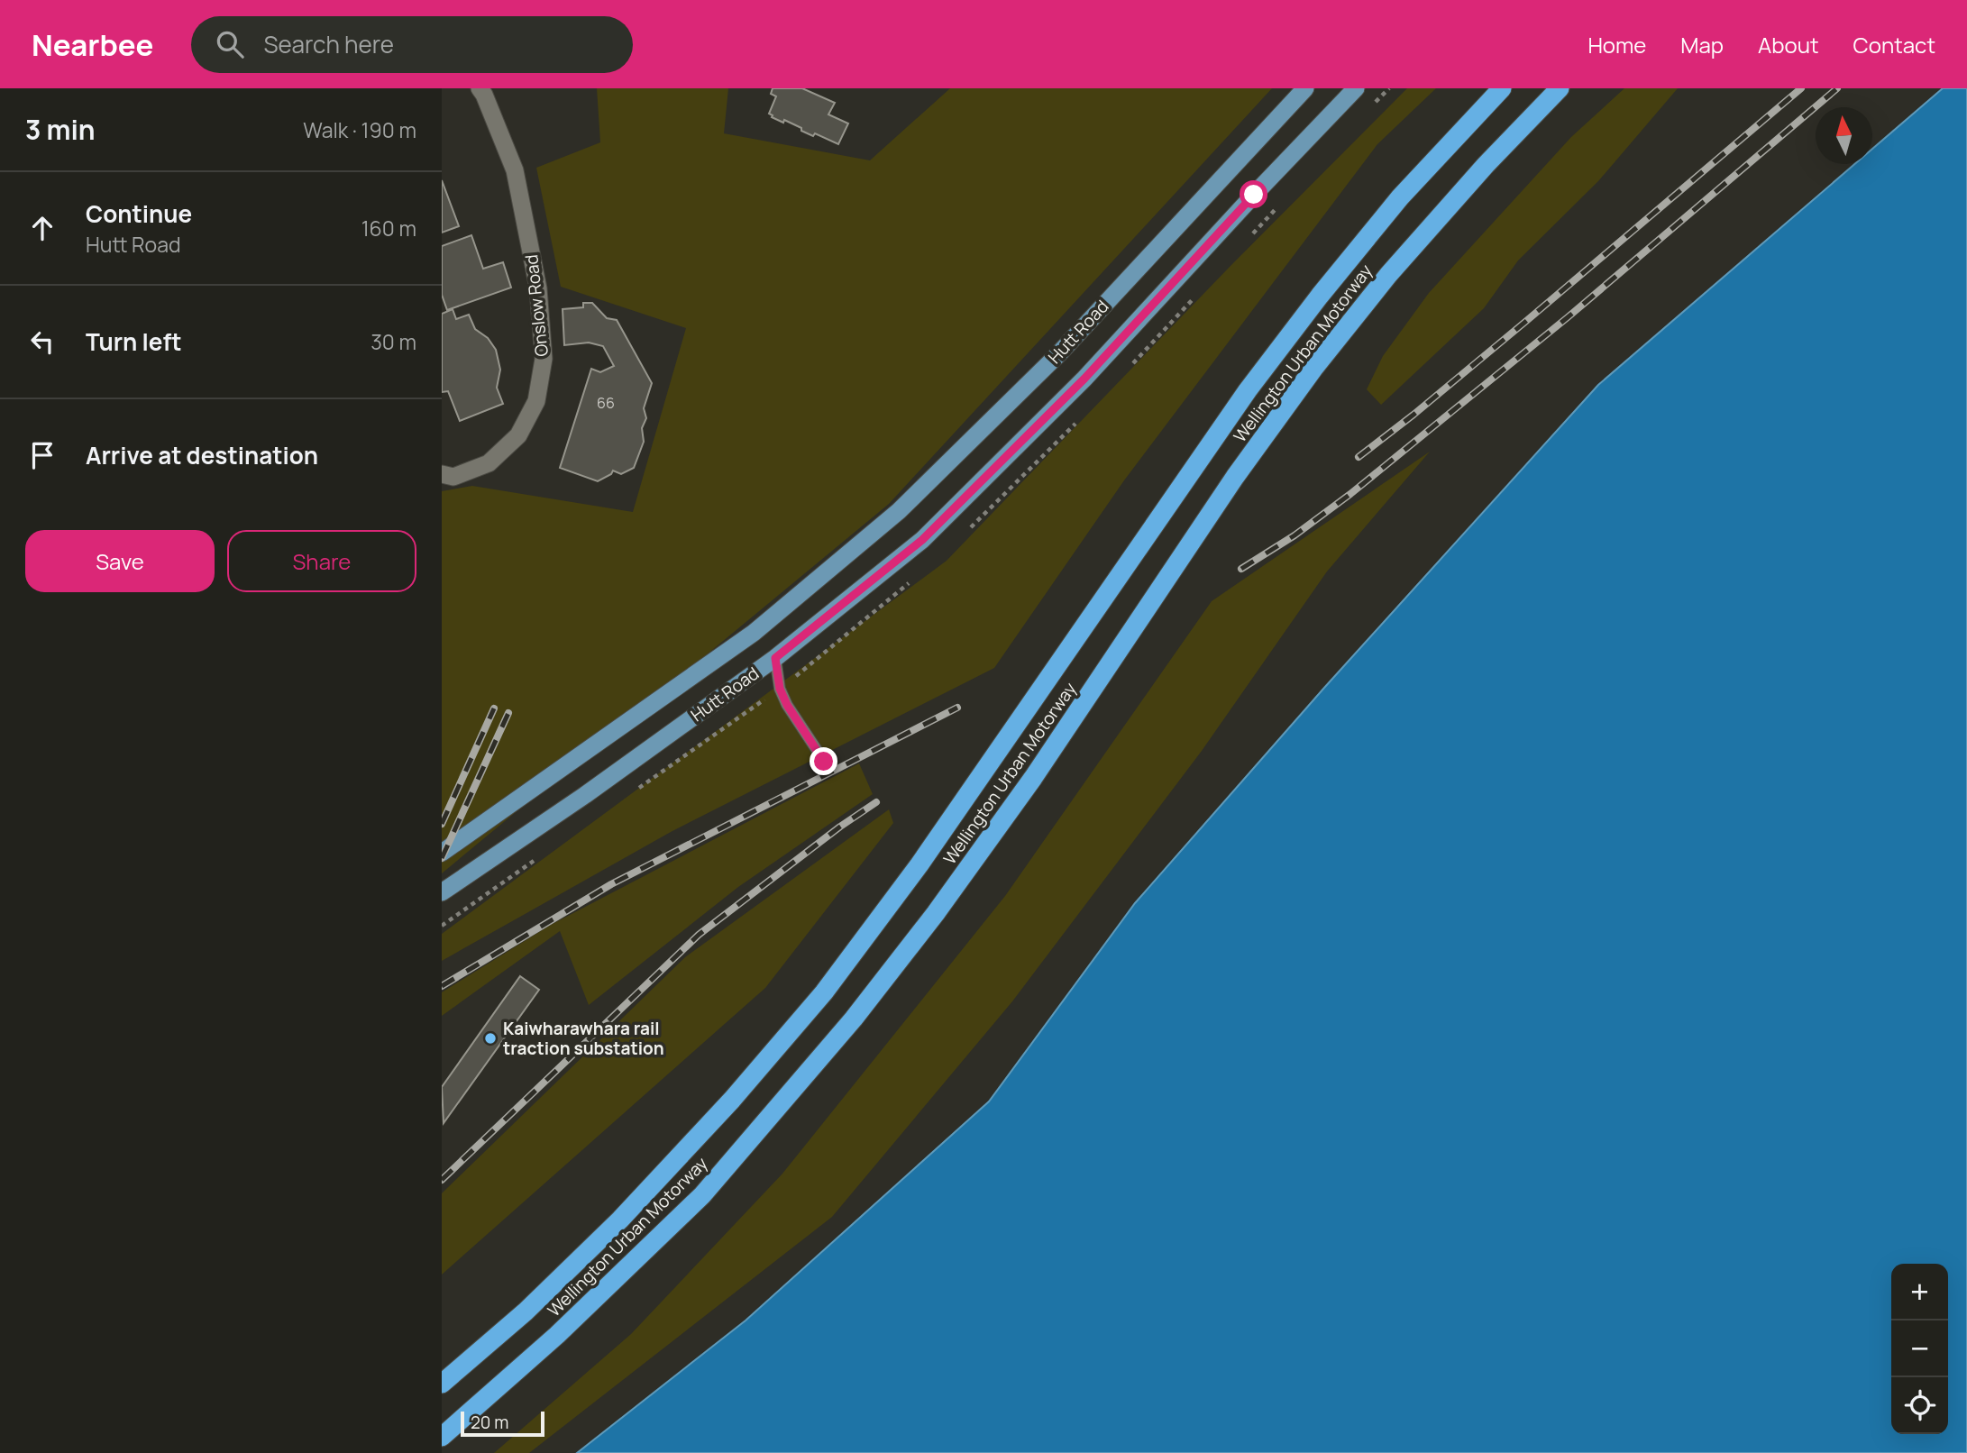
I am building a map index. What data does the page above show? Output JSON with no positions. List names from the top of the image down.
{
  "streets": {
    "highway": ["Wellington Urban Motorway"],
    "main road": ["Onslow Road", "Hutt Road"]
  },
  "places": ["Kaiwharawhara rail traction substation"],
  "house_numbers": ["66"],
  "scale_bar": "20 m",
  "north": "top",
  "page": {
    "header": "Nearbee",
    "search": "Search here",
    "nav": [
      "Home",
      "Map",
      "About",
      "Contact"
    ],
    "heading": ["3 min", "Walk · 190 m"],
    "list": [
      ["Continue", "Hutt Road", "160 m"],
      ["Turn left", "30 m"],
      "Arrive at destination"
    ],
    "buttons": ["Save", "Share"],
    "map_buttons": ["+", "−"],
    "scale": "20 m"
  }
}
